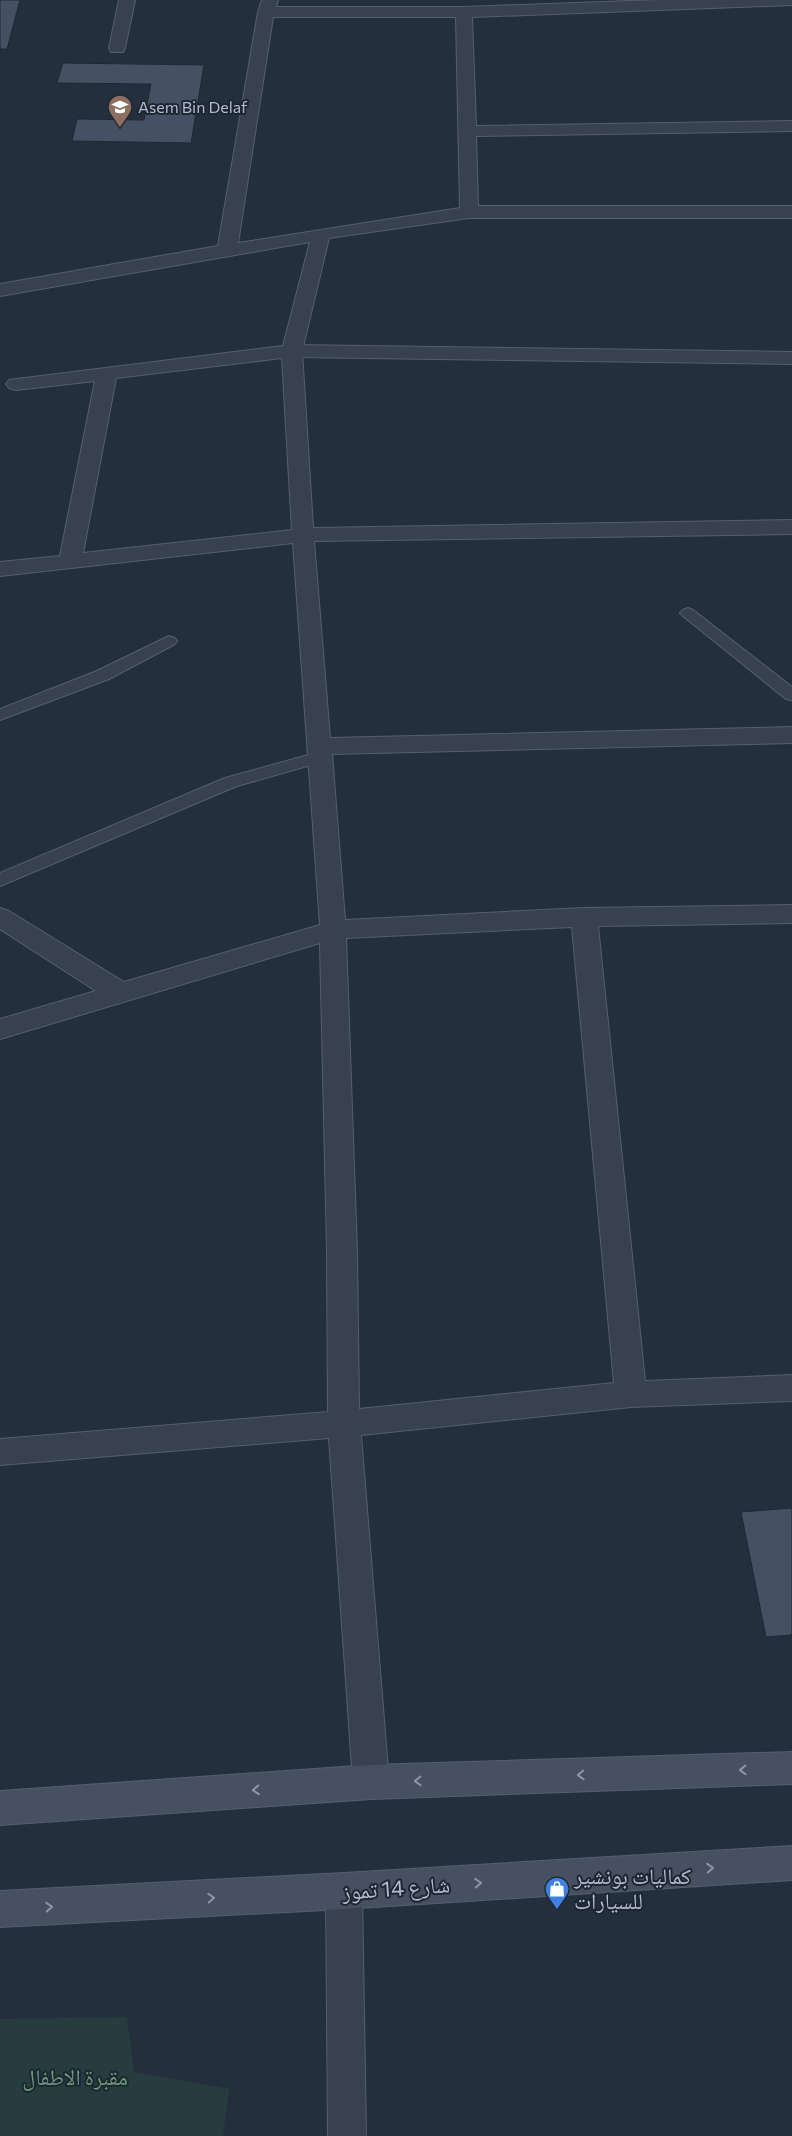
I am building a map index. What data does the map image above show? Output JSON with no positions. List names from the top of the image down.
{
  "streets": {
    "main road": ["شارع 14 تموز"]
  },
  "parks": ["مقبرة الاطفال"],
  "places": {
    "school or university": ["Asem Bin Delaf"],
    "shop": ["كماليات بونشير للسيارات"]
  }
}
